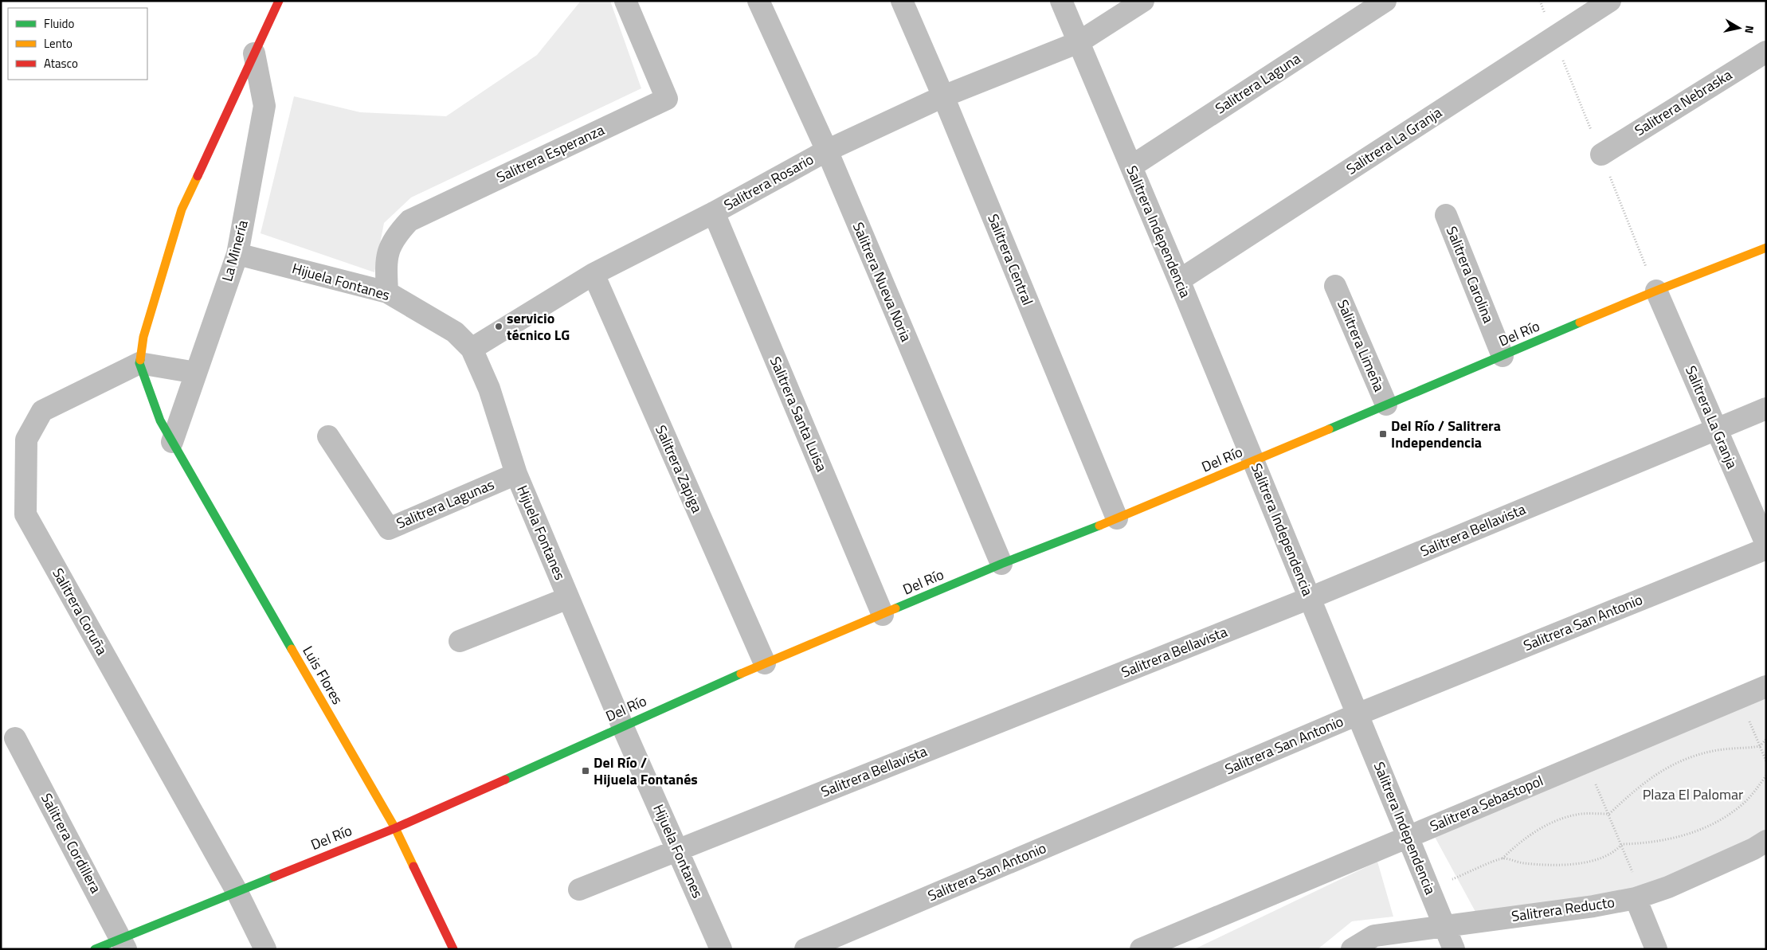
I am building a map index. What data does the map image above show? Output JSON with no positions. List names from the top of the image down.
{
  "streets": {
    "street": [
      "Salitrera Laguna",
      "Salitrera Nebraska",
      "Salitrera La Granja",
      "Salitrera Esperanza",
      "Salitrera Rosario",
      "Salitrera Independencia",
      "La Minería",
      "Salitrera Central",
      "Salitrera Carolina",
      "Hijuela Fontanes",
      "Salitrera Nueva Noria",
      "Del Río",
      "Salitrera Limeña",
      "Salitrera Santa Luisa",
      "Salitrera Zapiga",
      "Salitrera Lagunas",
      "Salitrera Bellavista",
      "Salitrera Coruña",
      "Salitrera San Antonio",
      "Luis Flores",
      "Salitrera Sebastopol",
      "Salitrera Cordillera",
      "Salitrera Reducto"
    ]
  },
  "crossings": [
    ["Salitrera Laguna", "Salitrera Independencia"],
    ["Salitrera La Granja", "Salitrera Independencia"],
    ["Salitrera La Granja", "Del Río"],
    ["Salitrera La Granja", "Salitrera Bellavista"],
    ["Salitrera Esperanza", "Hijuela Fontanes"],
    ["Salitrera Rosario", "Salitrera Independencia"],
    ["Salitrera Rosario", "Salitrera Central"],
    ["Salitrera Rosario", "Hijuela Fontanes"],
    ["Salitrera Rosario", "Salitrera Nueva Noria"],
    ["Salitrera Rosario", "Salitrera Santa Luisa"],
    ["Salitrera Rosario", "Salitrera Zapiga"],
    ["Salitrera Independencia", "Del Río"],
    ["Salitrera Independencia", "Salitrera Bellavista"],
    ["Salitrera Independencia", "Salitrera San Antonio"],
    ["Salitrera Independencia", "Salitrera Sebastopol"],
    ["Salitrera Independencia", "Salitrera Reducto"],
    ["La Minería", "Hijuela Fontanes"],
    ["La Minería", "Luis Flores"],
    ["Salitrera Central", "Del Río"],
    ["Salitrera Carolina", "Del Río"],
    ["Hijuela Fontanes", "Del Río"],
    ["Hijuela Fontanes", "Salitrera Lagunas"],
    ["Hijuela Fontanes", "Salitrera Bellavista"],
    ["Salitrera Nueva Noria", "Del Río"],
    ["Del Río", "Salitrera Limeña"],
    ["Del Río", "Salitrera Santa Luisa"],
    ["Del Río", "Salitrera Zapiga"],
    ["Del Río", "Salitrera Coruña"],
    ["Del Río", "Luis Flores"],
    ["Del Río", "Salitrera Cordillera"],
    ["Salitrera Coruña", "Luis Flores"]
  ],
  "parks": ["Plaza El Palomar"],
  "places": {
    "other": ["servicio técnico LG"],
    "transit": ["Del Río / Salitrera Independencia", "Del Río / Hijuela Fontanés"]
  },
  "legend": ["Fluido", "Lento", "Atasco"],
  "north": "right"
}
